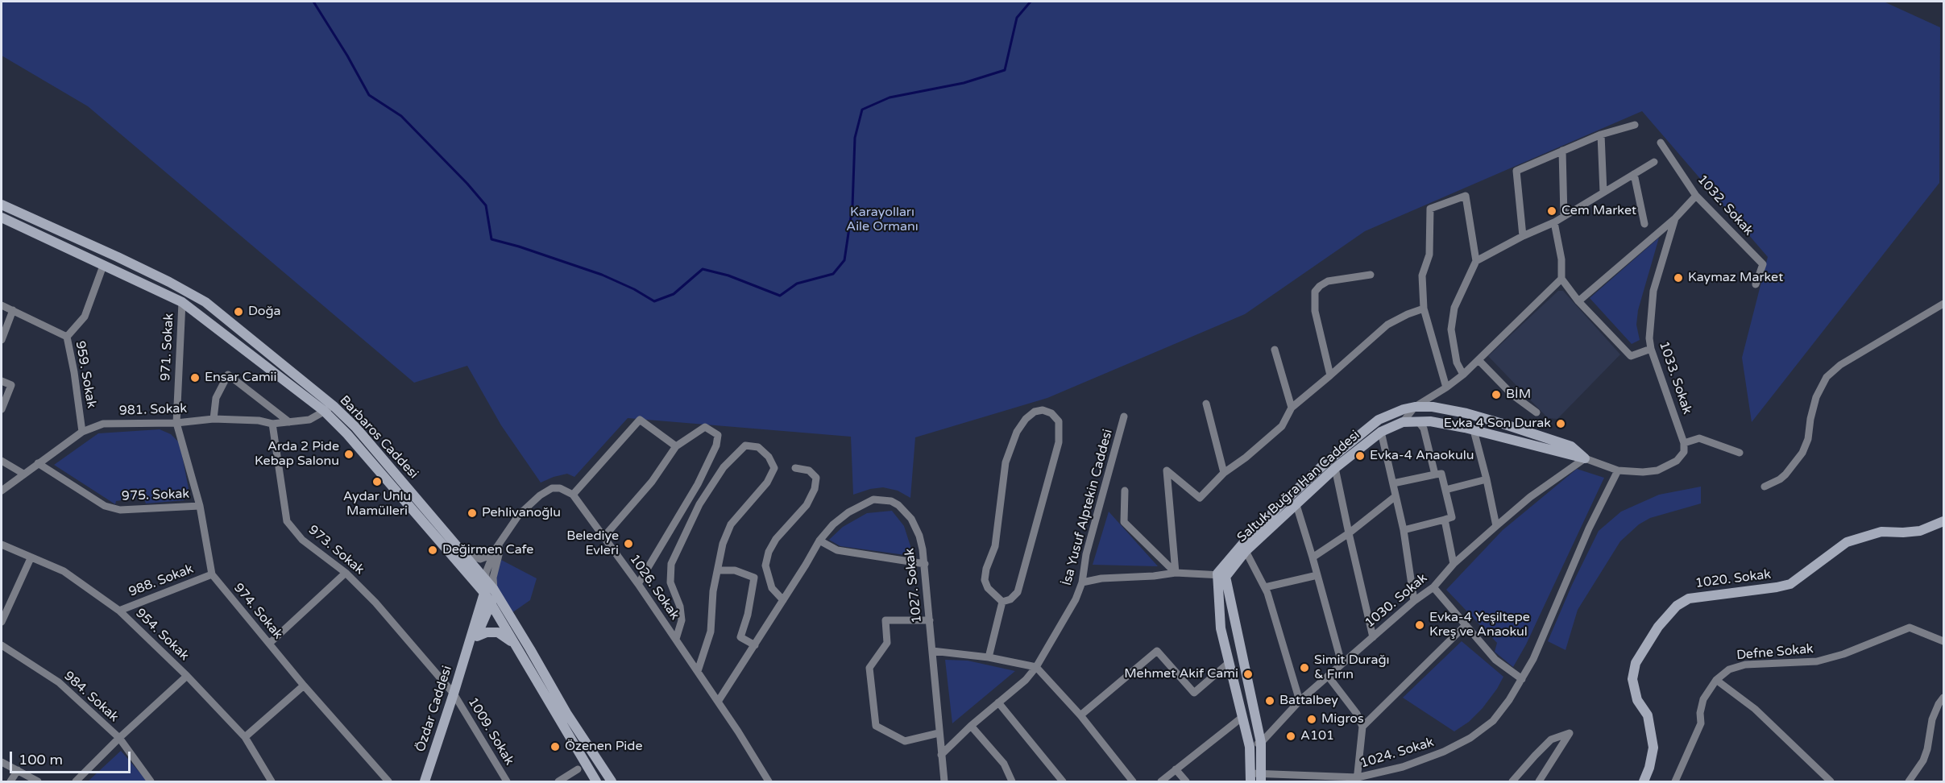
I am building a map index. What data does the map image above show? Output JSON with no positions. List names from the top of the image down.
{
  "streets": {
    "main road": [
      "Barbaros Caddesi",
      "Saltuk Buğra Han Caddesi",
      "1020. Sokak",
      "Özdar Caddesi"
    ],
    "street": [
      "1032. Sokak",
      "971. Sokak",
      "959. Sokak",
      "1033. Sokak",
      "981. Sokak",
      "975. Sokak",
      "İsa Yusuf Alptekin Caddesi",
      "973. Sokak",
      "988. Sokak",
      "1027. Sokak",
      "1026. Sokak",
      "1030. Sokak",
      "974. Sokak",
      "954. Sokak",
      "Defne Sokak",
      "984. Sokak",
      "1009. Sokak",
      "1024. Sokak"
    ]
  },
  "crossings": [
    ["1032. Sokak", "1033. Sokak"],
    ["971. Sokak", "981. Sokak"],
    ["971. Sokak", "Barbaros Caddesi"],
    ["971. Sokak", "974. Sokak"],
    ["959. Sokak", "981. Sokak"],
    ["981. Sokak", "Barbaros Caddesi"],
    ["981. Sokak", "975. Sokak"],
    ["981. Sokak", "973. Sokak"],
    ["981. Sokak", "974. Sokak"],
    ["Barbaros Caddesi", "Özdar Caddesi"],
    ["Saltuk Buğra Han Caddesi", "1030. Sokak"],
    ["975. Sokak", "974. Sokak"],
    ["İsa Yusuf Alptekin Caddesi", "1027. Sokak"],
    ["973. Sokak", "Özdar Caddesi"],
    ["973. Sokak", "1009. Sokak"],
    ["988. Sokak", "974. Sokak"],
    ["988. Sokak", "954. Sokak"],
    ["1027. Sokak", "1026. Sokak"],
    ["Özdar Caddesi", "1009. Sokak"]
  ],
  "parks": ["Karayolları Aile Ormanı"],
  "places": [
    "Cem Market",
    "Kaymaz Market",
    "Doğa",
    "Ensar Camii",
    "BİM",
    "Evka 4 Son Durak",
    "Arda 2 Pide Kebap Salonu",
    "Evka-4 Anaokulu",
    "Aydar Unlu Mamülleri",
    "Pehlivanoğlu",
    "Belediye Evleri",
    "Değirmen Cafe",
    "Evka-4 Yeşiltepe Kreş ve Anaokul",
    "Simit Durağı & Fırın",
    "Mehmet Akif Cami",
    "Battalbey",
    "Migros",
    "A101",
    "Özenen Pide"
  ],
  "scale_bar": "100 m"
}
